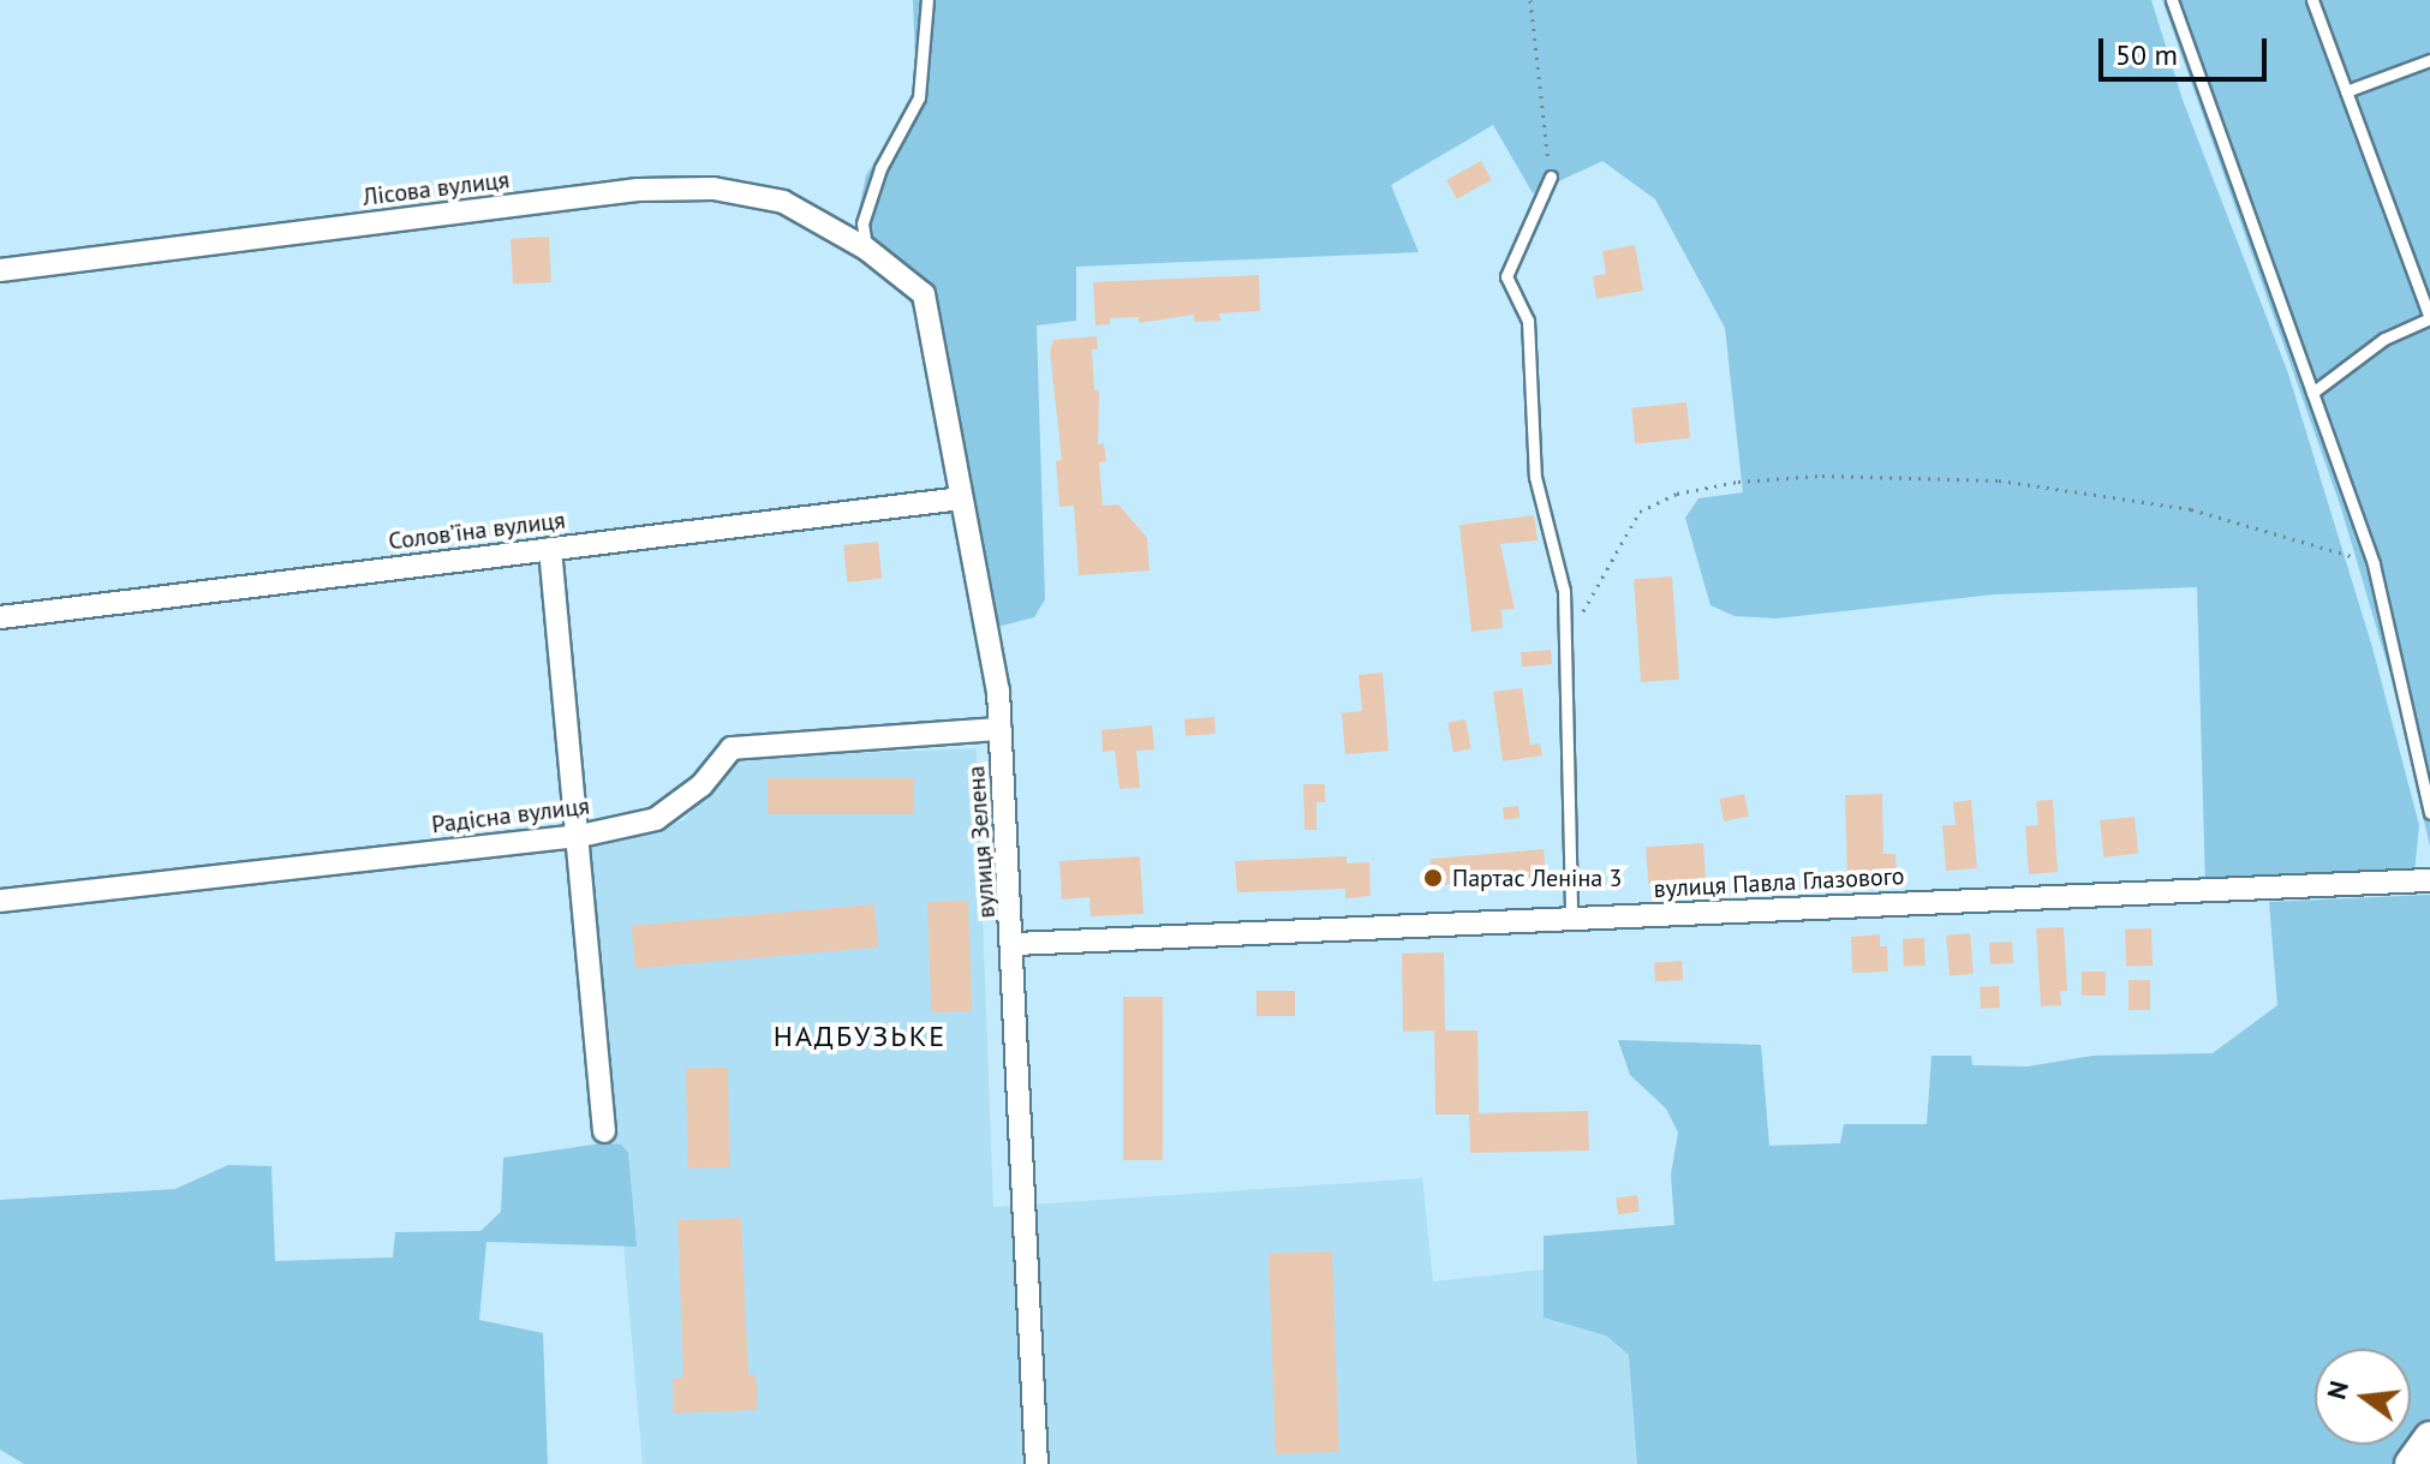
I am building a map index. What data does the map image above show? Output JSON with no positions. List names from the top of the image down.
{
  "streets": {
    "street": [
      "Лісова вулиця",
      "Соловʼїна вулиця",
      "Радісна вулиця",
      "вулиця Зелена",
      "вулиця Павла Глазового"
    ]
  },
  "crossings": [
    ["Лісова вулиця", "вулиця Зелена"],
    ["Соловʼїна вулиця", "вулиця Зелена"],
    ["Радісна вулиця", "вулиця Зелена"],
    ["вулиця Зелена", "вулиця Павла Глазового"]
  ],
  "districts": ["НАДБУЗЬКЕ"],
  "places": ["Партас Леніна 3"],
  "scale_bar": "50 m",
  "north": "left"
}
